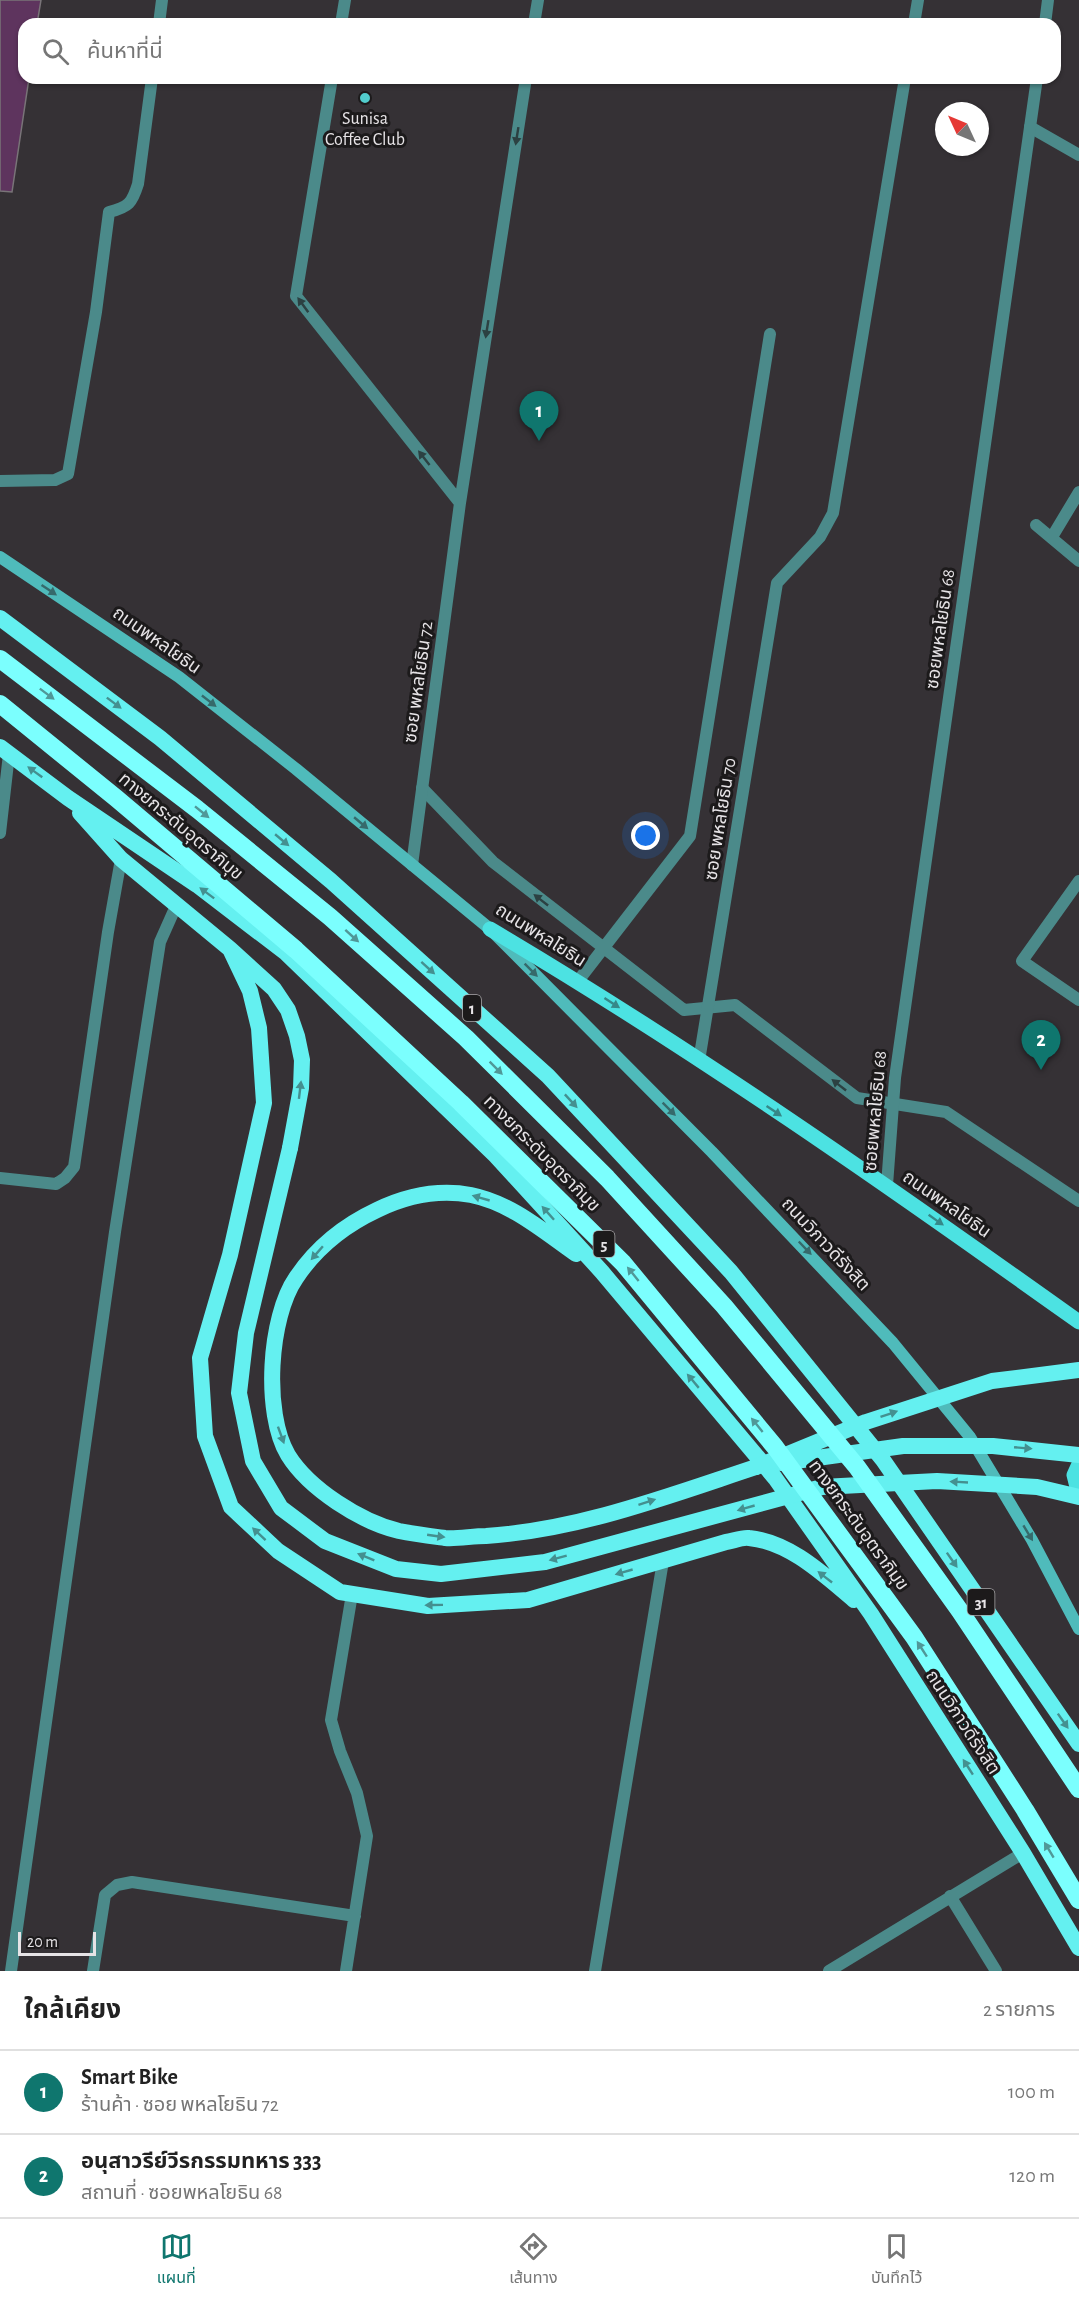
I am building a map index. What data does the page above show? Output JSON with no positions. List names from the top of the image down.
{
  "streets": {
    "highway": [
      "ทางยกระดับอุตราภิมุข",
      "1",
      "5",
      "ถนนวิภาวดีรังสิต",
      "31"
    ],
    "main road": ["ถนนพหลโยธิน"],
    "street": ["ซอยพหลโยธิน 68", "ซอย พหลโยธิน 72", "ซอย พหลโยธิน 70"]
  },
  "crossings": [
    ["ซอยพหลโยธิน 68", "ถนนพหลโยธิน"],
    ["ถนนพหลโยธิน", "ซอย พหลโยธิน 72"],
    ["ถนนพหลโยธิน", "ซอย พหลโยธิน 70"],
    ["ถนนพหลโยธิน", "ถนนวิภาวดีรังสิต"],
    ["1", "31"]
  ],
  "one_way": ["ถนนพหลโยธิน", "ซอย พหลโยธิน 72"],
  "places": ["Sunisa Coffee Club"],
  "scale_bar": "20 m",
  "north": "top left",
  "page": {
    "search": "ค้นหาที่นี่",
    "pins": ["1", "2"],
    "scale": "20 m",
    "heading": ["ใกล้เคียง", "2 รายการ"],
    "list": [
      {
        "mark": "1",
        "name": "Smart Bike",
        "note": "ร้านค้า · ซอย พหลโยธิน 72",
        "value": "100 m"
      },
      {
        "mark": "2",
        "name": "อนุสาวรีย์วีรกรรมทหาร 333",
        "note": "สถานที่ · ซอยพหลโยธิน 68",
        "value": "120 m"
      }
    ],
    "nav": ["แผนที่", "เส้นทาง", "บันทึกไว้"]
  }
}
